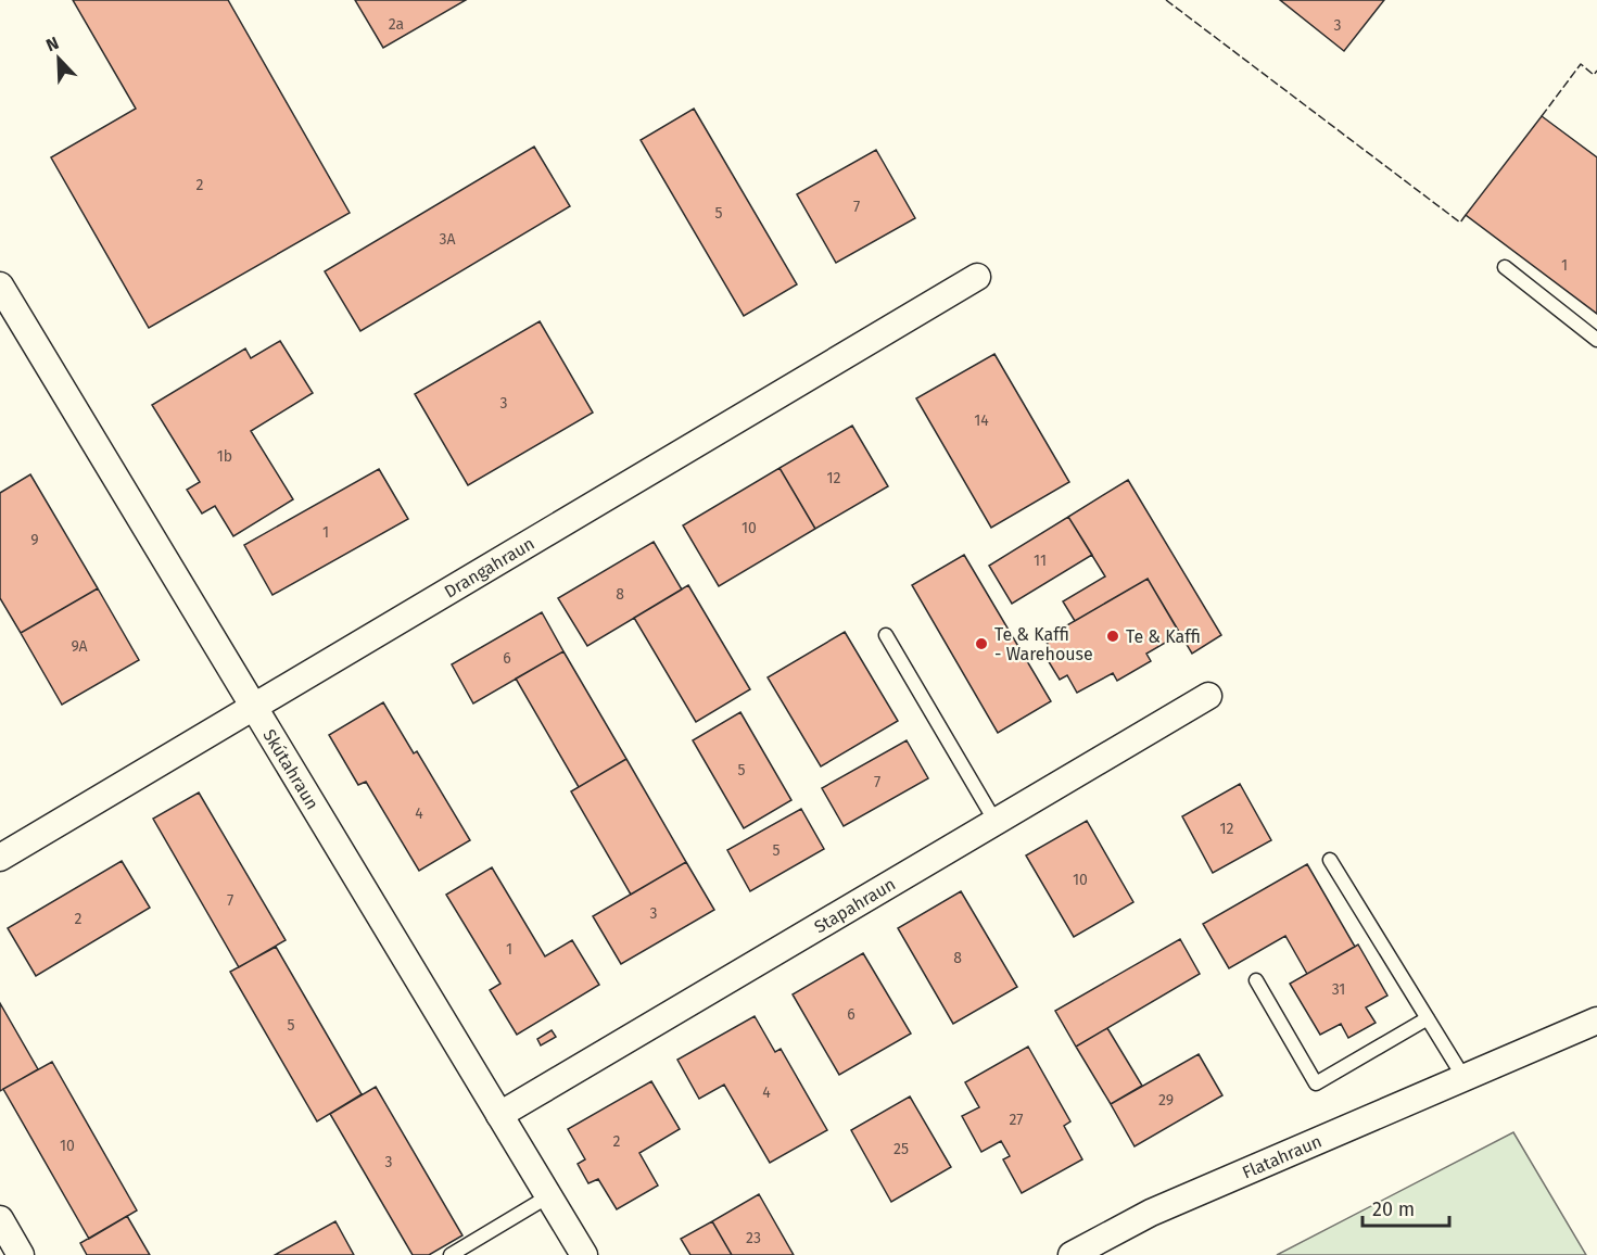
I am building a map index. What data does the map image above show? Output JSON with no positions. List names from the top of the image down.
{
  "streets": {
    "street": [
      "Drangahraun",
      "Skútahraun",
      "Stapahraun",
      "Flatahraun"
    ]
  },
  "crossings": [
    ["Drangahraun", "Skútahraun"],
    ["Skútahraun", "Stapahraun"]
  ],
  "places": ["Te & Kaffi", "Te & Kaffi - Warehouse"],
  "house_numbers": [
    "2a",
    "3",
    "2",
    "7",
    "5",
    "3A",
    "1",
    "3",
    "14",
    "1b",
    "12",
    "10",
    "1",
    "9",
    "11",
    "8",
    "9A",
    "6",
    "5",
    "7",
    "4",
    "12",
    "5",
    "10",
    "7",
    "3",
    "2",
    "1",
    "8",
    "31",
    "6",
    "5",
    "4",
    "29",
    "27",
    "2",
    "10",
    "25",
    "3",
    "23"
  ],
  "scale_bar": "20 m",
  "north": "top left"
}
